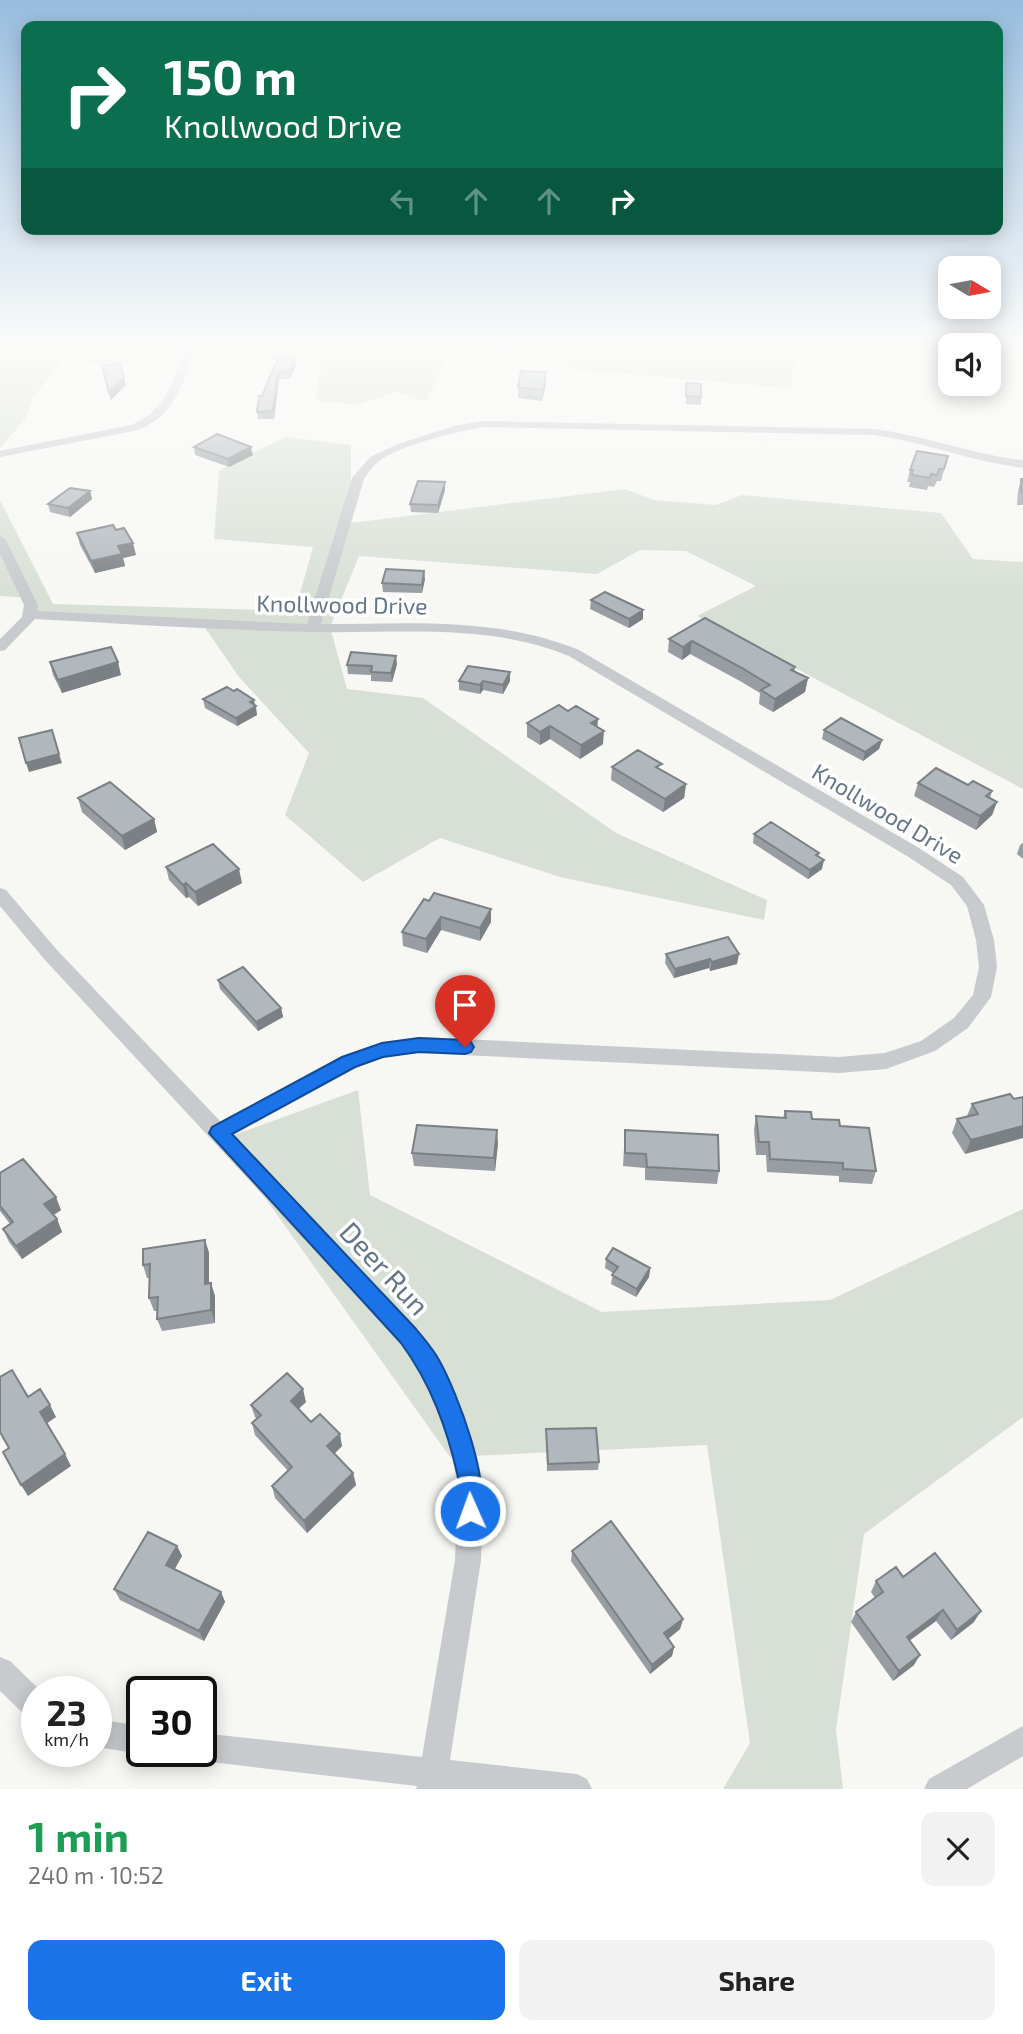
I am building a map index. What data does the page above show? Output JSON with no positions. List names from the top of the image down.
{
  "streets": {
    "street": ["Knollwood Drive", "Deer Run"]
  },
  "crossings": [
    ["Knollwood Drive", "Deer Run"]
  ],
  "north": "right",
  "page": {
    "turn": ["150 m", "Knollwood Drive"],
    "speed": "23 km/h",
    "limit": "30",
    "heading": ["1 min", "240 m · 10:52"],
    "buttons": ["Exit", "Share"]
  }
}
